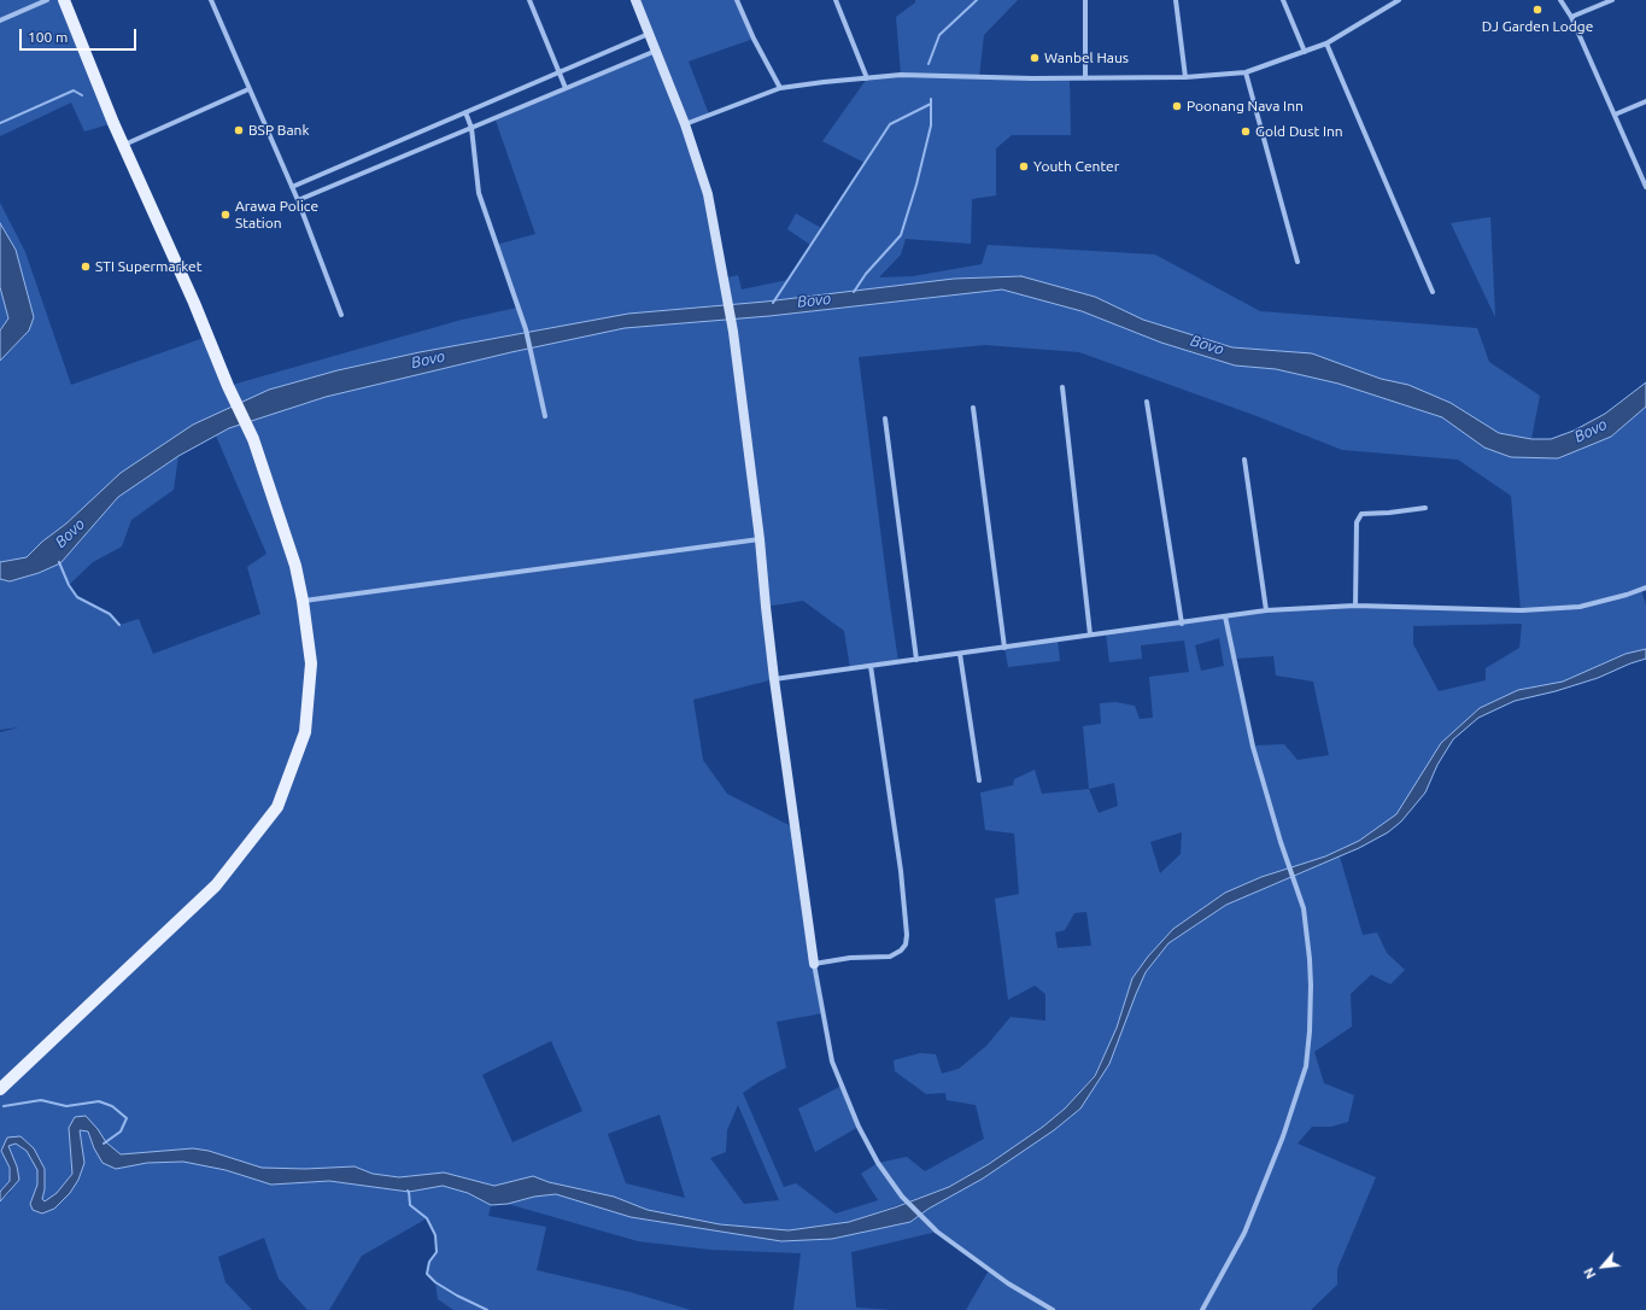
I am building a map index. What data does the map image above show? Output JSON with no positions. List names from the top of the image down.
{
  "water": ["Bovo"],
  "places": [
    "DJ Garden Lodge",
    "Wanbel Haus",
    "Poonang Nava Inn",
    "BSP Bank",
    "Gold Dust Inn",
    "Youth Center",
    "Arawa Police Station",
    "STI Supermarket"
  ],
  "scale_bar": "100 m",
  "north": "bottom left"
}
